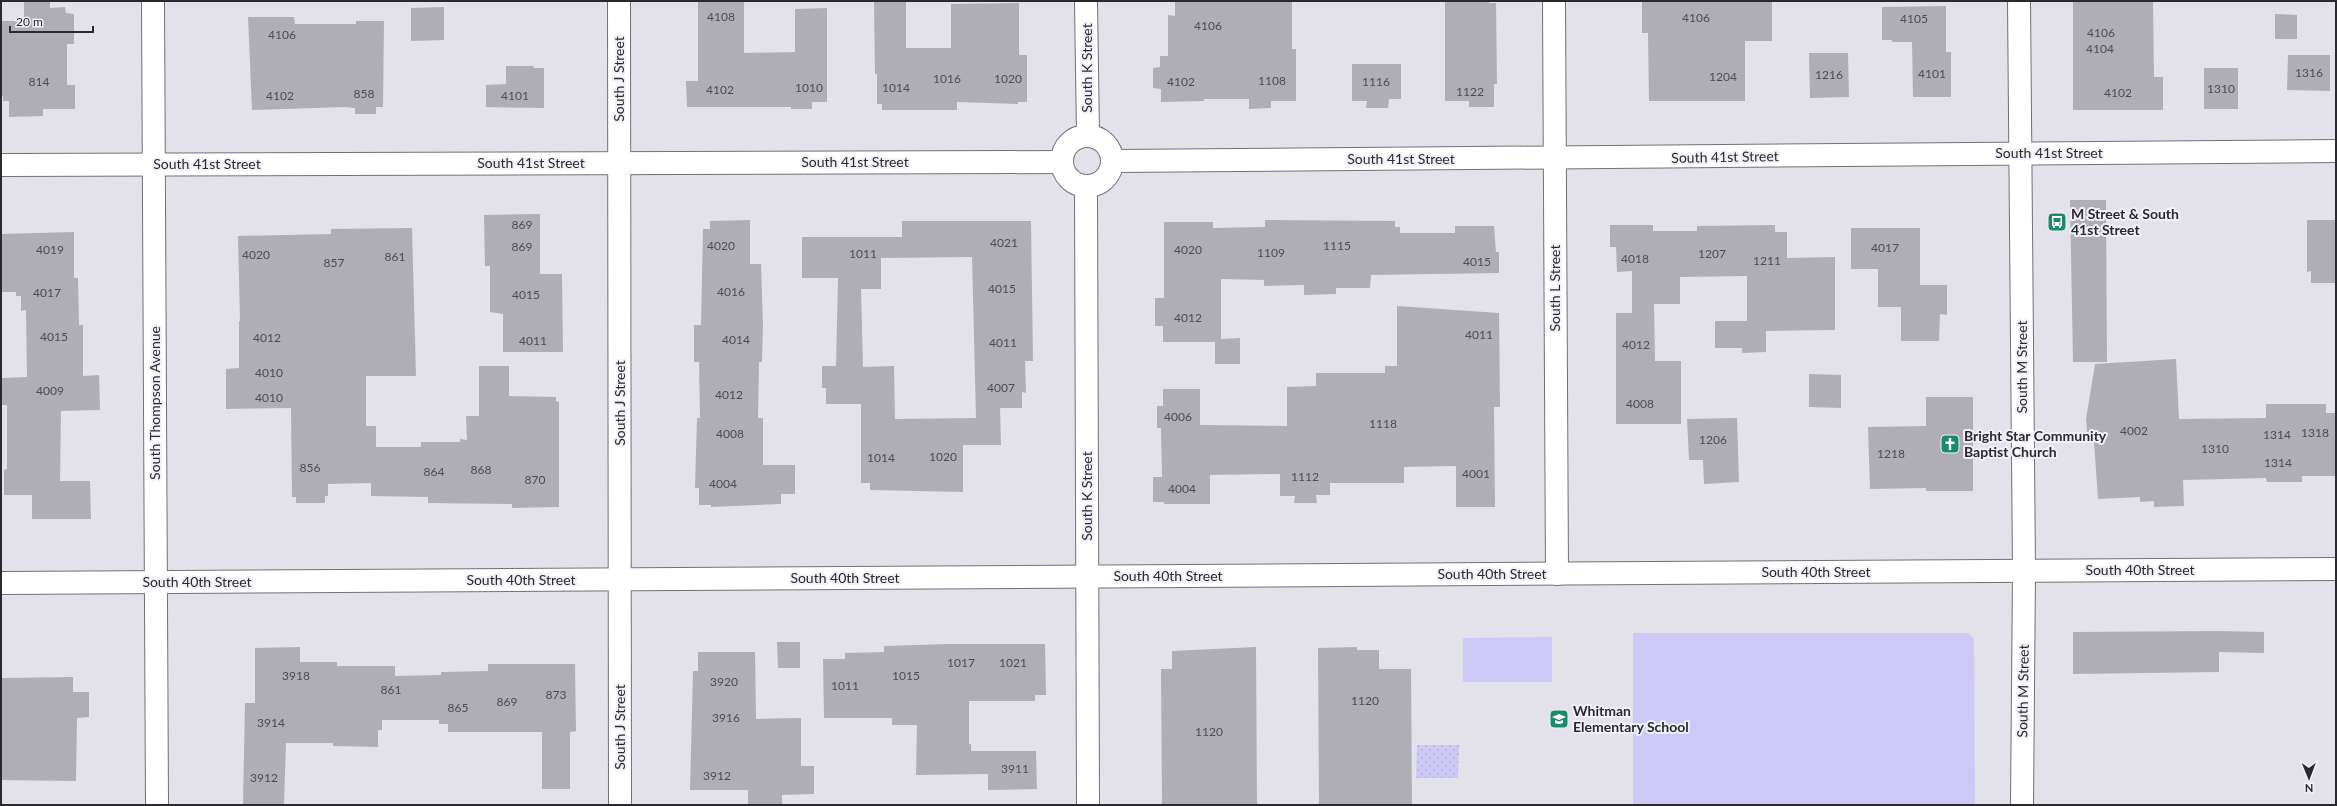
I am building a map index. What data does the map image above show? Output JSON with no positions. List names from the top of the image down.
{
  "streets": {
    "street": [
      "South K Street",
      "South J Street",
      "South 41st Street",
      "South L Street",
      "South M Street",
      "South Thompson Avenue",
      "South 40th Street"
    ]
  },
  "crossings": [
    ["South K Street", "South 41st Street"],
    ["South K Street", "South 40th Street"],
    ["South J Street", "South 41st Street"],
    ["South J Street", "South 40th Street"],
    ["South 41st Street", "South L Street"],
    ["South 41st Street", "South M Street"],
    ["South 41st Street", "South Thompson Avenue"],
    ["South L Street", "South 40th Street"],
    ["South M Street", "South 40th Street"],
    ["South Thompson Avenue", "South 40th Street"]
  ],
  "places": {
    "bus stop": ["M Street & South 41st Street"],
    "church": ["Bright Star Community Baptist Church"],
    "school or university": ["Whitman Elementary School"]
  },
  "house_numbers": [
    "4108",
    "4106",
    "4105",
    "4106",
    "4106",
    "4106",
    "4104",
    "1316",
    "4101",
    "1216",
    "1204",
    "1016",
    "1020",
    "1108",
    "814",
    "4102",
    "1116",
    "1010",
    "1014",
    "1310",
    "4102",
    "1122",
    "4102",
    "858",
    "4102",
    "4101",
    "869",
    "4021",
    "4020",
    "1115",
    "869",
    "4017",
    "4019",
    "4020",
    "1109",
    "1011",
    "1207",
    "4020",
    "861",
    "4018",
    "1211",
    "4015",
    "857",
    "4015",
    "4016",
    "4017",
    "4015",
    "4012",
    "4011",
    "4015",
    "4012",
    "4014",
    "4011",
    "4011",
    "4012",
    "4010",
    "4007",
    "4009",
    "4012",
    "4010",
    "4008",
    "4006",
    "1118",
    "4002",
    "1318",
    "4008",
    "1314",
    "1206",
    "1310",
    "1218",
    "1020",
    "1014",
    "1314",
    "856",
    "868",
    "864",
    "4001",
    "1112",
    "870",
    "4004",
    "4004",
    "1017",
    "1021",
    "3918",
    "1015",
    "3920",
    "1011",
    "861",
    "873",
    "1120",
    "869",
    "865",
    "3916",
    "3914",
    "1120",
    "3911",
    "3912",
    "3912"
  ],
  "scale_bar": "20 m",
  "north": "bottom"
}
